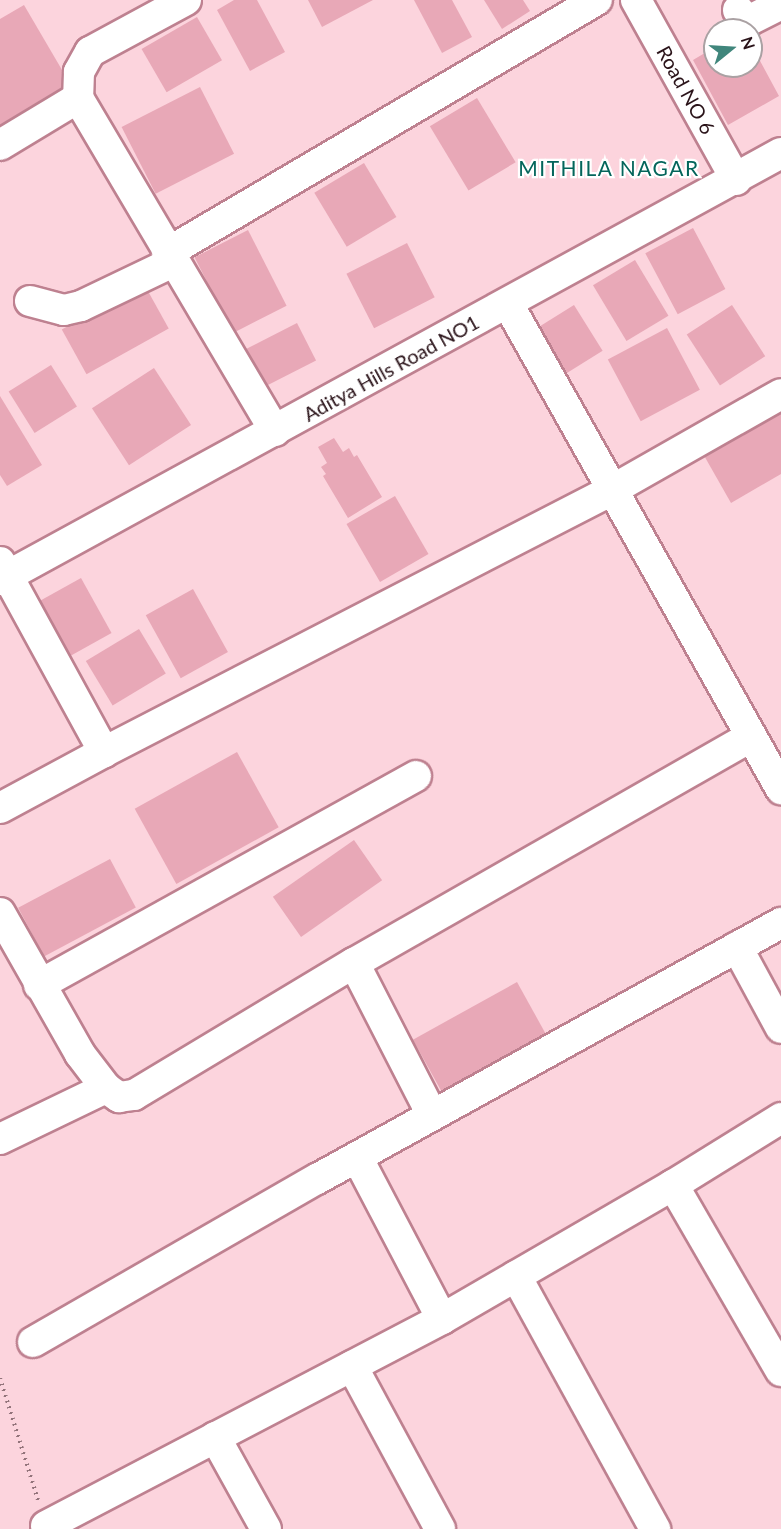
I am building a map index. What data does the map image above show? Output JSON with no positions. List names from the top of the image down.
{
  "streets": {
    "street": ["Road NO 6", "Aditya Hills Road NO1"]
  },
  "crossings": [
    ["Road NO 6", "Aditya Hills Road NO1"]
  ],
  "districts": ["MITHILA NAGAR"],
  "north": "right"
}
